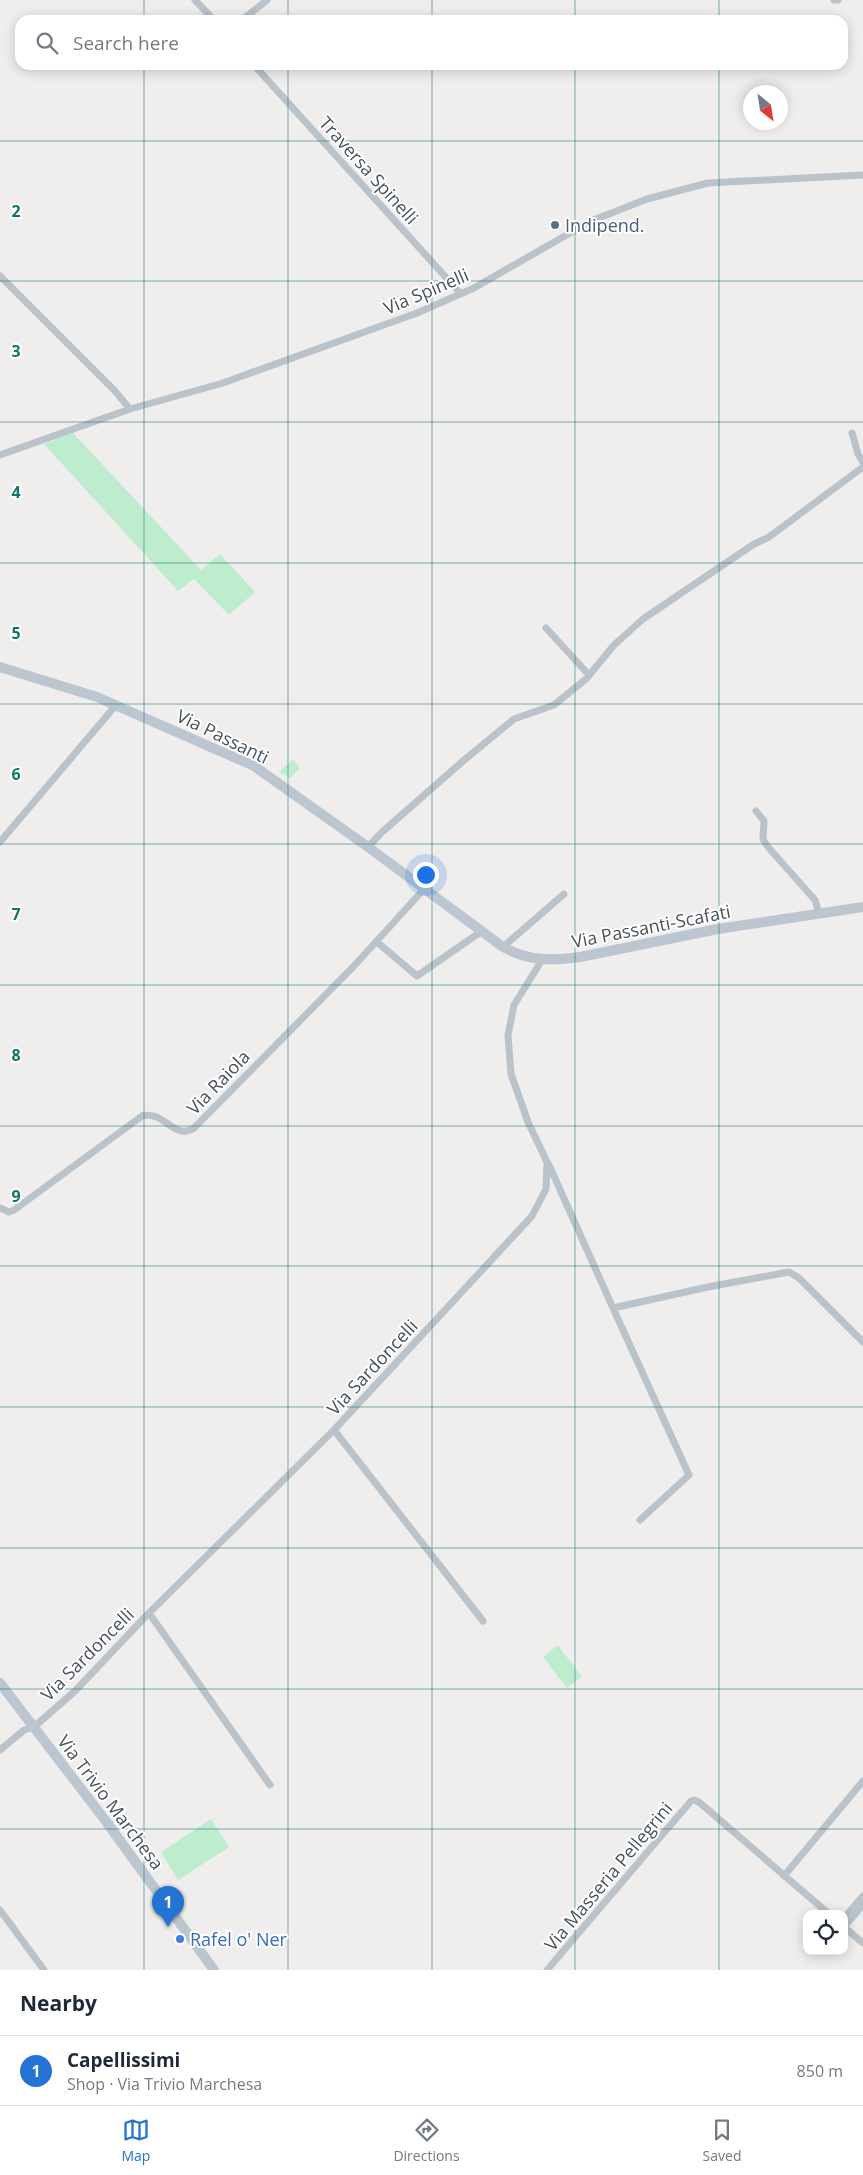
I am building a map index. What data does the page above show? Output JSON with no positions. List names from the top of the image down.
{
  "streets": {
    "street": [
      "Traversa Spinelli",
      "Via Spinelli",
      "Via Passanti",
      "Via Passanti-Scafati",
      "Via Raiola",
      "Via Sardoncelli",
      "Via Trivio Marchesa",
      "Via Masseria Pellegrini"
    ]
  },
  "crossings": [
    ["Traversa Spinelli", "Via Spinelli"],
    ["Via Passanti", "Via Passanti-Scafati"],
    ["Via Passanti", "Via Raiola"],
    ["Via Passanti-Scafati", "Via Sardoncelli"],
    ["Via Sardoncelli", "Via Trivio Marchesa"]
  ],
  "places": ["Indipend.", "Rafel o' Ner"],
  "north": "bottom right",
  "page": {
    "search": "Search here",
    "pins": "1",
    "heading": "Nearby",
    "list": [
      {
        "mark": "1",
        "name": "Capellissimi",
        "note": "Shop · Via Trivio Marchesa",
        "value": "850 m"
      }
    ],
    "nav": ["Map", "Directions", "Saved"]
  },
  "grid": {
    "rows": [
      "2",
      "3",
      "4",
      "5",
      "6",
      "7",
      "8",
      "9"
    ]
  }
}
